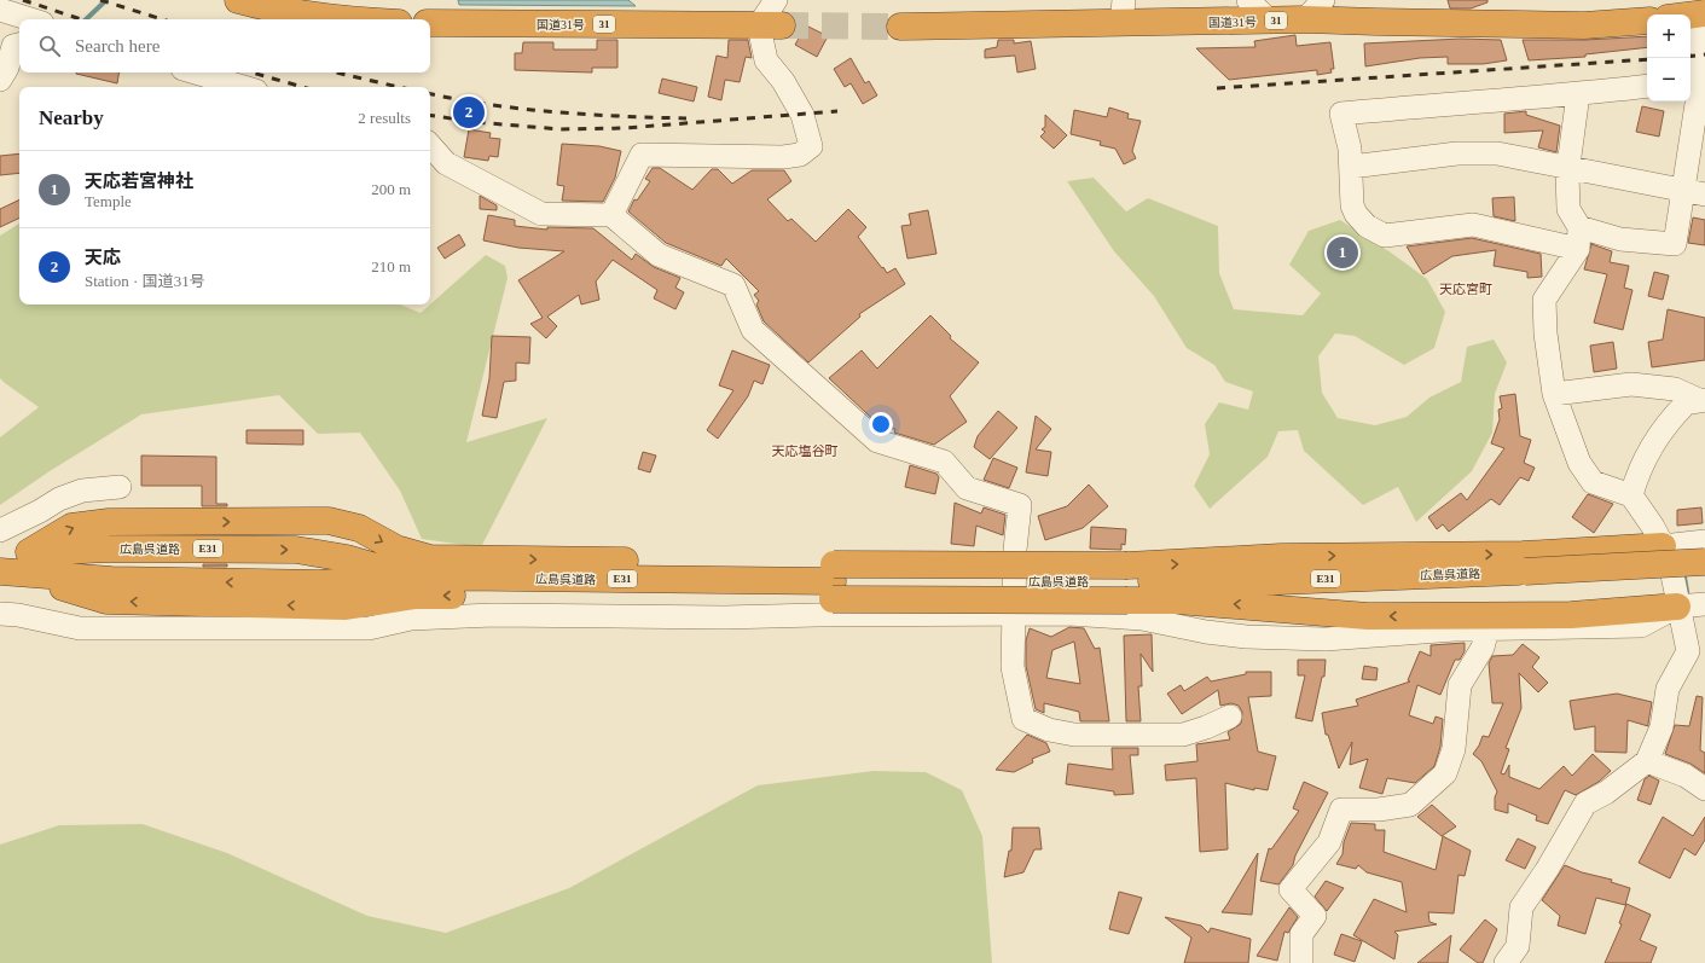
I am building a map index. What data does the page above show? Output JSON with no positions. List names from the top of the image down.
{
  "streets": {
    "highway": [
      "31",
      "国道31号",
      "広島呉道路",
      "E31"
    ]
  },
  "districts": ["天応宮町", "天応塩谷町"],
  "page": {
    "map_buttons": ["+", "−"],
    "search": "Search here",
    "heading": ["Nearby", "2 results"],
    "pins": ["2", "1"],
    "list": [
      {
        "mark": "1",
        "name": "天応若宮神社",
        "note": "Temple",
        "value": "200 m"
      },
      {
        "mark": "2",
        "name": "天応",
        "note": "Station · 国道31号",
        "value": "210 m"
      }
    ]
  }
}
